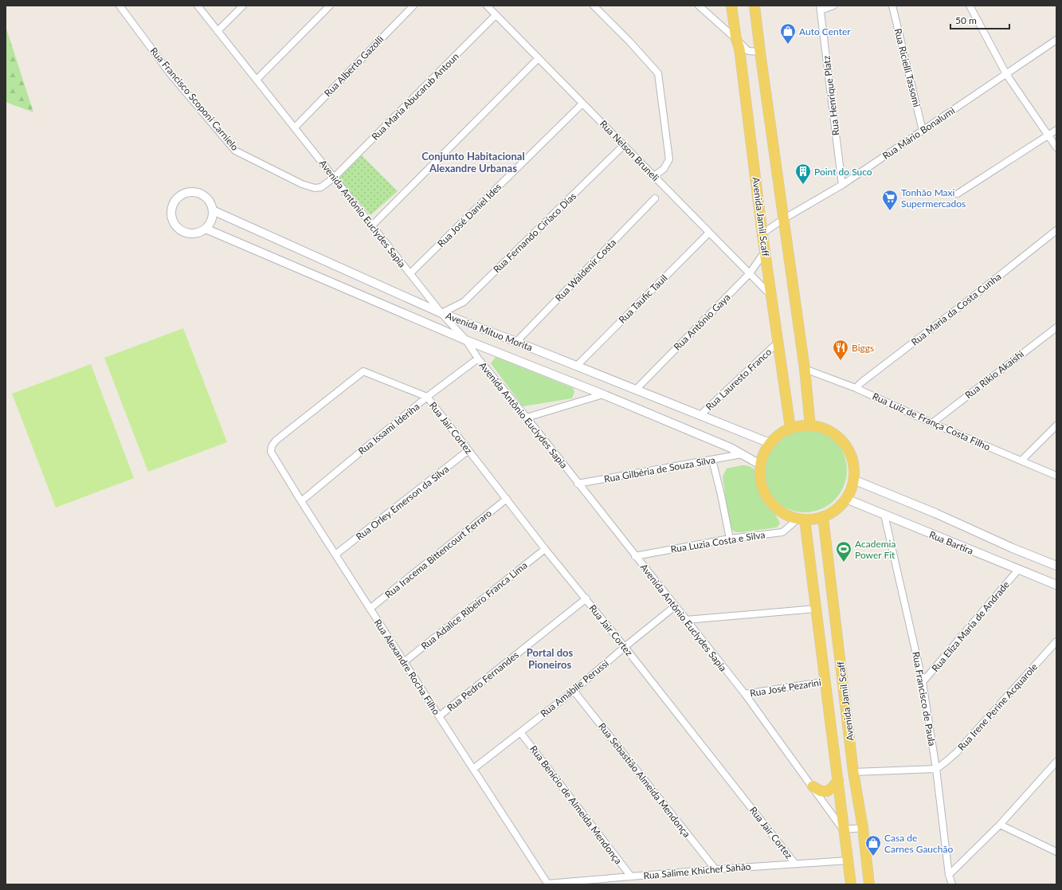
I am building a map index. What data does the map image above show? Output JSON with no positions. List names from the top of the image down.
{
  "streets": {
    "main road": ["Avenida Jamil Scaff"],
    "street": [
      "Rua Alberto Gazolli",
      "Rua Ricielli Tassomi",
      "Rua Henrique Platz",
      "Rua Maria Abucarub Antoun",
      "Rua Francisco Scoponi Carnielo",
      "Rua Mário Bonalumi",
      "Rua Nelson Bruneli",
      "Avenida Antônio Euclydes Sapia",
      "Rua José Daniel Ides",
      "Rua Fernando Ciríaco Dias",
      "Rua Waldenir Costa",
      "Rua Taufic Tauil",
      "Rua Maria da Costa Cunha",
      "Rua Antônio Gaya",
      "Avenida Mituo Morita",
      "Rua Rikio Akaishi",
      "Rua Lauresto Franco",
      "Rua Luiz de França Costa Filho",
      "Rua Jair Cortez",
      "Rua Issami Ideriha",
      "Rua Gilbéria de Souza Silva",
      "Rua Orley Emerson da Silva",
      "Rua Luzia Costa e Silva",
      "Rua Bartira",
      "Rua Iracema Bittencourt Ferraro",
      "Rua Adalice Ribeiro Franca Lima",
      "Rua Eliza Maria de Andrade",
      "Rua Alexandre Rocha Filho",
      "Rua Pedro Fernandes",
      "Rua José Pezarini",
      "Rua Amábile Perussi",
      "Rua Francisco de Paula",
      "Rua Irene Perine Acquarole",
      "Rua Sebastião Almeida Mendonça",
      "Rua Benício de Almeida Mendonça",
      "Rua Salime Khichef Sahão"
    ]
  },
  "crossings": [
    ["Rua Alberto Gazolli", "Avenida Antônio Euclydes Sapia"],
    ["Rua Ricielli Tassomi", "Rua Mário Bonalumi"],
    ["Rua Henrique Platz", "Rua Mário Bonalumi"],
    ["Rua Maria Abucarub Antoun", "Rua Francisco Scoponi Carnielo"],
    ["Rua Maria Abucarub Antoun", "Rua Nelson Bruneli"],
    ["Rua Maria Abucarub Antoun", "Avenida Antônio Euclydes Sapia"],
    ["Rua Francisco Scoponi Carnielo", "Avenida Antônio Euclydes Sapia"],
    ["Rua Mário Bonalumi", "Avenida Jamil Scaff"],
    ["Rua Nelson Bruneli", "Rua José Daniel Ides"],
    ["Rua Nelson Bruneli", "Avenida Jamil Scaff"],
    ["Rua Nelson Bruneli", "Rua Fernando Ciríaco Dias"],
    ["Rua Nelson Bruneli", "Rua Taufic Tauil"],
    ["Rua Nelson Bruneli", "Rua Antônio Gaya"],
    ["Avenida Antônio Euclydes Sapia", "Rua José Daniel Ides"],
    ["Avenida Antônio Euclydes Sapia", "Avenida Jamil Scaff"],
    ["Avenida Antônio Euclydes Sapia", "Rua Fernando Ciríaco Dias"],
    ["Avenida Antônio Euclydes Sapia", "Avenida Mituo Morita"],
    ["Avenida Antônio Euclydes Sapia", "Rua Issami Ideriha"],
    ["Avenida Antônio Euclydes Sapia", "Rua Gilbéria de Souza Silva"],
    ["Avenida Antônio Euclydes Sapia", "Rua Luzia Costa e Silva"],
    ["Avenida Antônio Euclydes Sapia", "Rua José Pezarini"],
    ["Avenida Antônio Euclydes Sapia", "Rua Amábile Perussi"],
    ["Avenida Jamil Scaff", "Rua Antônio Gaya"],
    ["Avenida Jamil Scaff", "Avenida Mituo Morita"],
    ["Avenida Jamil Scaff", "Rua Lauresto Franco"],
    ["Avenida Jamil Scaff", "Rua Luzia Costa e Silva"],
    ["Avenida Jamil Scaff", "Rua Bartira"],
    ["Avenida Jamil Scaff", "Rua José Pezarini"],
    ["Avenida Jamil Scaff", "Rua Salime Khichef Sahão"],
    ["Rua Fernando Ciríaco Dias", "Avenida Mituo Morita"],
    ["Rua Waldenir Costa", "Avenida Mituo Morita"],
    ["Rua Taufic Tauil", "Avenida Mituo Morita"],
    ["Rua Maria da Costa Cunha", "Rua Luiz de França Costa Filho"],
    ["Rua Antônio Gaya", "Avenida Mituo Morita"],
    ["Avenida Mituo Morita", "Rua Lauresto Franco"],
    ["Avenida Mituo Morita", "Rua Gilbéria de Souza Silva"],
    ["Avenida Mituo Morita", "Rua Luzia Costa e Silva"],
    ["Avenida Mituo Morita", "Rua Bartira"],
    ["Rua Rikio Akaishi", "Rua Luiz de França Costa Filho"],
    ["Rua Jair Cortez", "Rua Issami Ideriha"],
    ["Rua Jair Cortez", "Rua Orley Emerson da Silva"],
    ["Rua Jair Cortez", "Rua Iracema Bittencourt Ferraro"],
    ["Rua Jair Cortez", "Rua Adalice Ribeiro Franca Lima"],
    ["Rua Jair Cortez", "Rua Alexandre Rocha Filho"],
    ["Rua Jair Cortez", "Rua Pedro Fernandes"],
    ["Rua Jair Cortez", "Rua Amábile Perussi"],
    ["Rua Jair Cortez", "Rua Salime Khichef Sahão"],
    ["Rua Issami Ideriha", "Rua Alexandre Rocha Filho"],
    ["Rua Orley Emerson da Silva", "Rua Alexandre Rocha Filho"],
    ["Rua Luzia Costa e Silva", "Rua Bartira"],
    ["Rua Bartira", "Rua Eliza Maria de Andrade"],
    ["Rua Bartira", "Rua Francisco de Paula"],
    ["Rua Iracema Bittencourt Ferraro", "Rua Alexandre Rocha Filho"],
    ["Rua Adalice Ribeiro Franca Lima", "Rua Alexandre Rocha Filho"],
    ["Rua Eliza Maria de Andrade", "Rua Francisco de Paula"],
    ["Rua Alexandre Rocha Filho", "Rua Pedro Fernandes"],
    ["Rua Alexandre Rocha Filho", "Rua Amábile Perussi"],
    ["Rua Alexandre Rocha Filho", "Rua Salime Khichef Sahão"],
    ["Rua Amábile Perussi", "Rua Sebastião Almeida Mendonça"],
    ["Rua Amábile Perussi", "Rua Benício de Almeida Mendonça"],
    ["Rua Francisco de Paula", "Rua Irene Perine Acquarole"],
    ["Rua Sebastião Almeida Mendonça", "Rua Salime Khichef Sahão"],
    ["Rua Benício de Almeida Mendonça", "Rua Salime Khichef Sahão"]
  ],
  "districts": ["Conjunto Habitacional Alexandre Urbanas", "Portal dos Pioneiros"],
  "places": {
    "shop": ["Auto Center", "Casa de Carnes Gauchão"],
    "building": ["Point do Suco"],
    "supermarket": ["Tonhão Maxi Supermercados"],
    "restaurant": ["Biggs"],
    "sports": ["Academia Power Fit"]
  },
  "scale_bar": "50 m"
}
